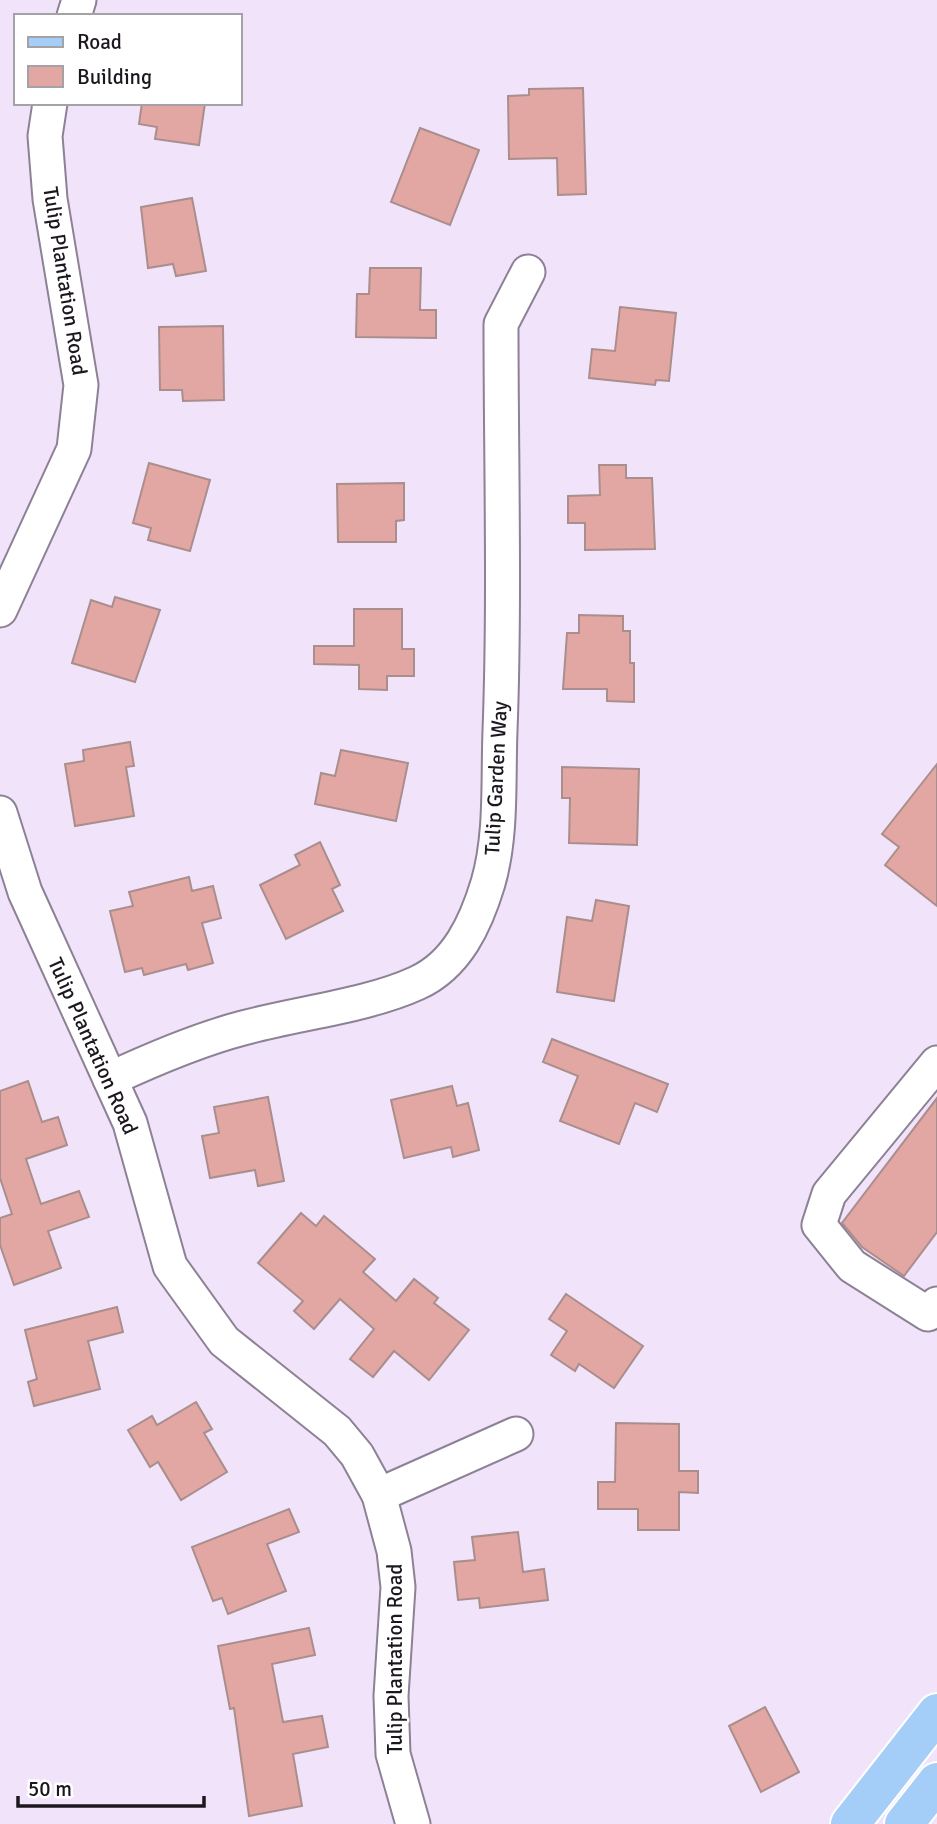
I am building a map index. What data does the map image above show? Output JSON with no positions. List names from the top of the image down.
{
  "streets": {
    "street": ["Tulip Plantation Road", "Tulip Garden Way"]
  },
  "crossings": [
    ["Tulip Plantation Road", "Tulip Garden Way"]
  ],
  "legend": ["Road", "Building"],
  "scale_bar": "50 m"
}
